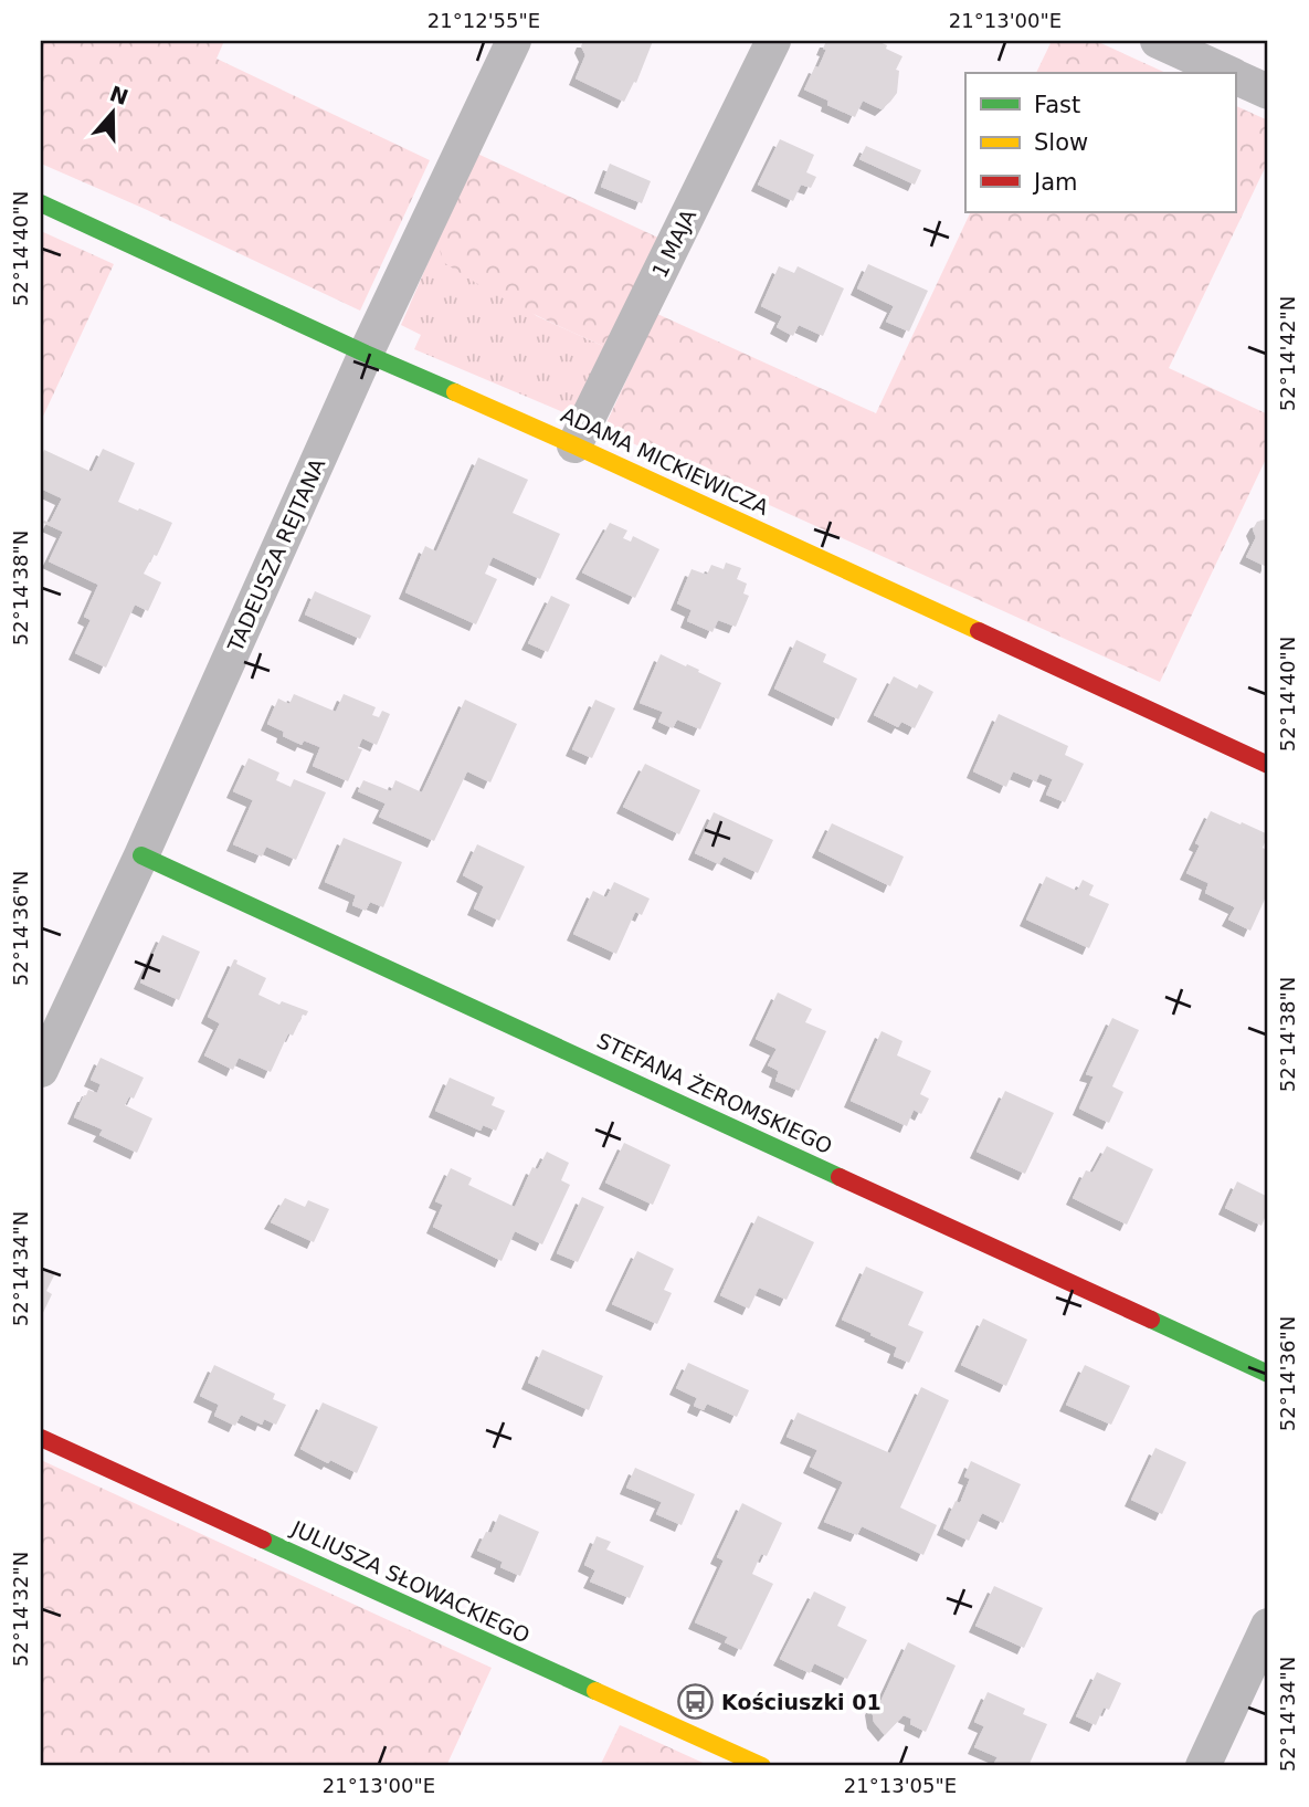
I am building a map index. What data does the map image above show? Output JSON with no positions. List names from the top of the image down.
{
  "streets": {
    "street": [
      "1 MAJA",
      "ADAMA MICKIEWICZA",
      "TADEUSZA REJTANA",
      "STEFANA ŻEROMSKIEGO",
      "JULIUSZA SŁOWACKIEGO"
    ]
  },
  "crossings": [
    ["1 MAJA", "ADAMA MICKIEWICZA"],
    ["ADAMA MICKIEWICZA", "TADEUSZA REJTANA"],
    ["TADEUSZA REJTANA", "STEFANA ŻEROMSKIEGO"]
  ],
  "places": {
    "bus stop": ["Kościuszki 01"]
  },
  "legend": ["Fast", "Slow", "Jam"],
  "north": "top",
  "coordinates": [
    "21°12'55\"E",
    "21°13'00\"E",
    "52°14'40\"N",
    "52°14'42\"N",
    "52°14'38\"N",
    "52°14'36\"N",
    "52°14'34\"N",
    "52°14'32\"N",
    "21°13'05\"E"
  ]
}
